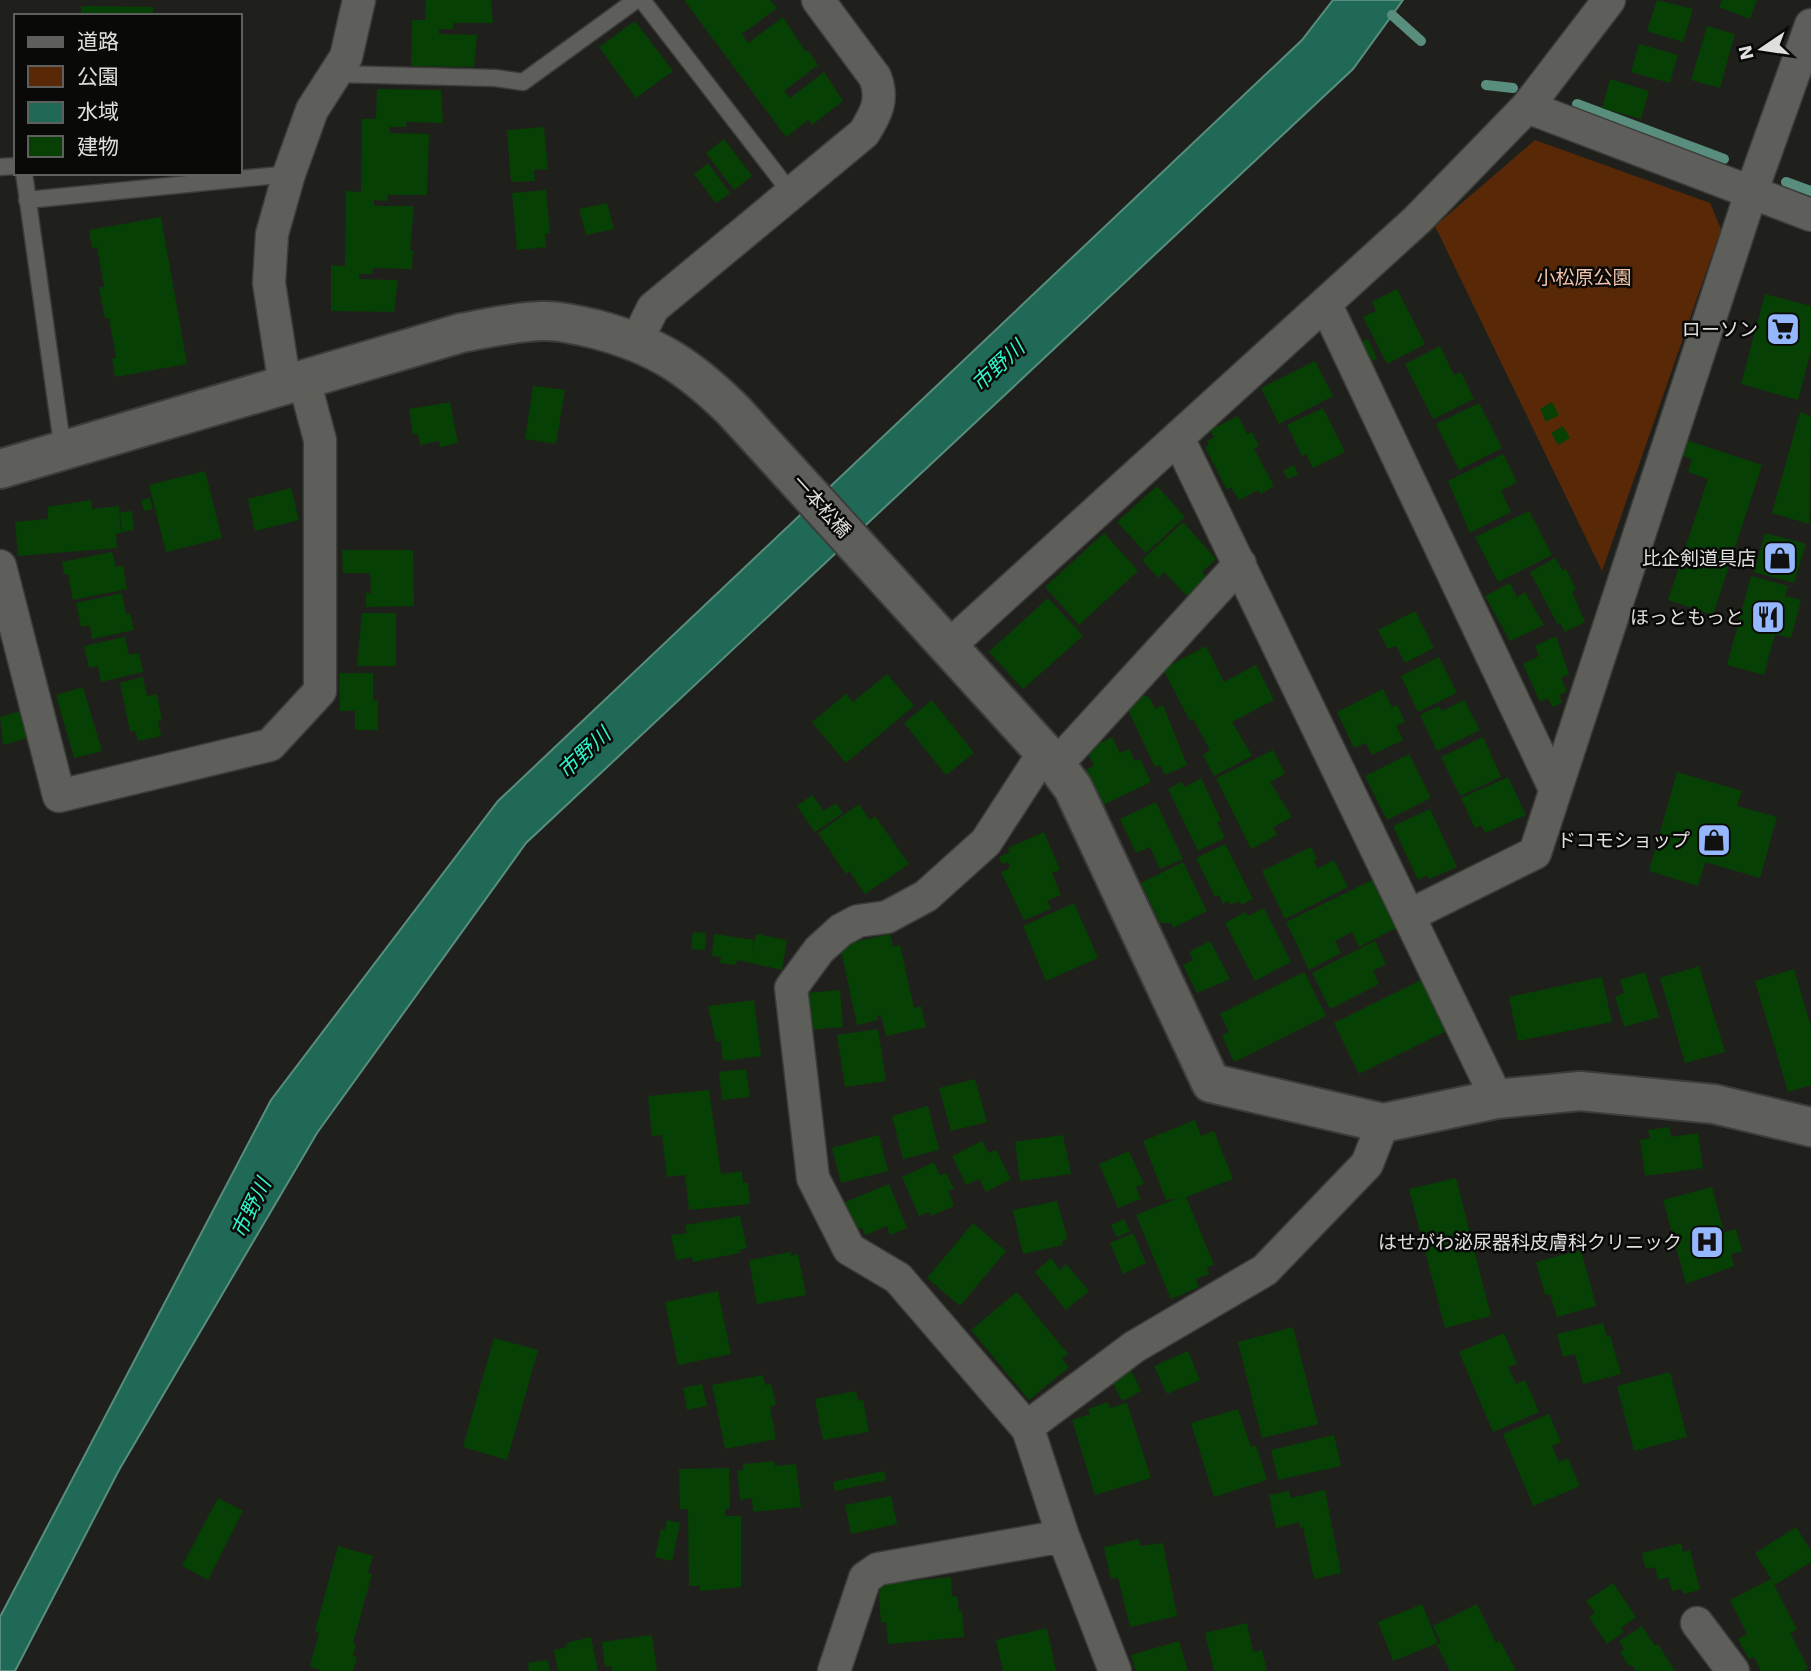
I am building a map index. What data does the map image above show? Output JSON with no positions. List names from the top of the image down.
{
  "streets": {
    "street": ["一本松橋"]
  },
  "water": ["市野川"],
  "parks": ["小松原公園"],
  "places": {
    "supermarket": ["ローソン"],
    "shop": ["比企剣道具店", "ドコモショップ"],
    "restaurant": ["ほっともっと"],
    "hospital": ["はせがわ泌尿器科皮膚科クリニック"]
  },
  "legend": [
    "道路",
    "公園",
    "水域",
    "建物"
  ],
  "north": "left"
}
